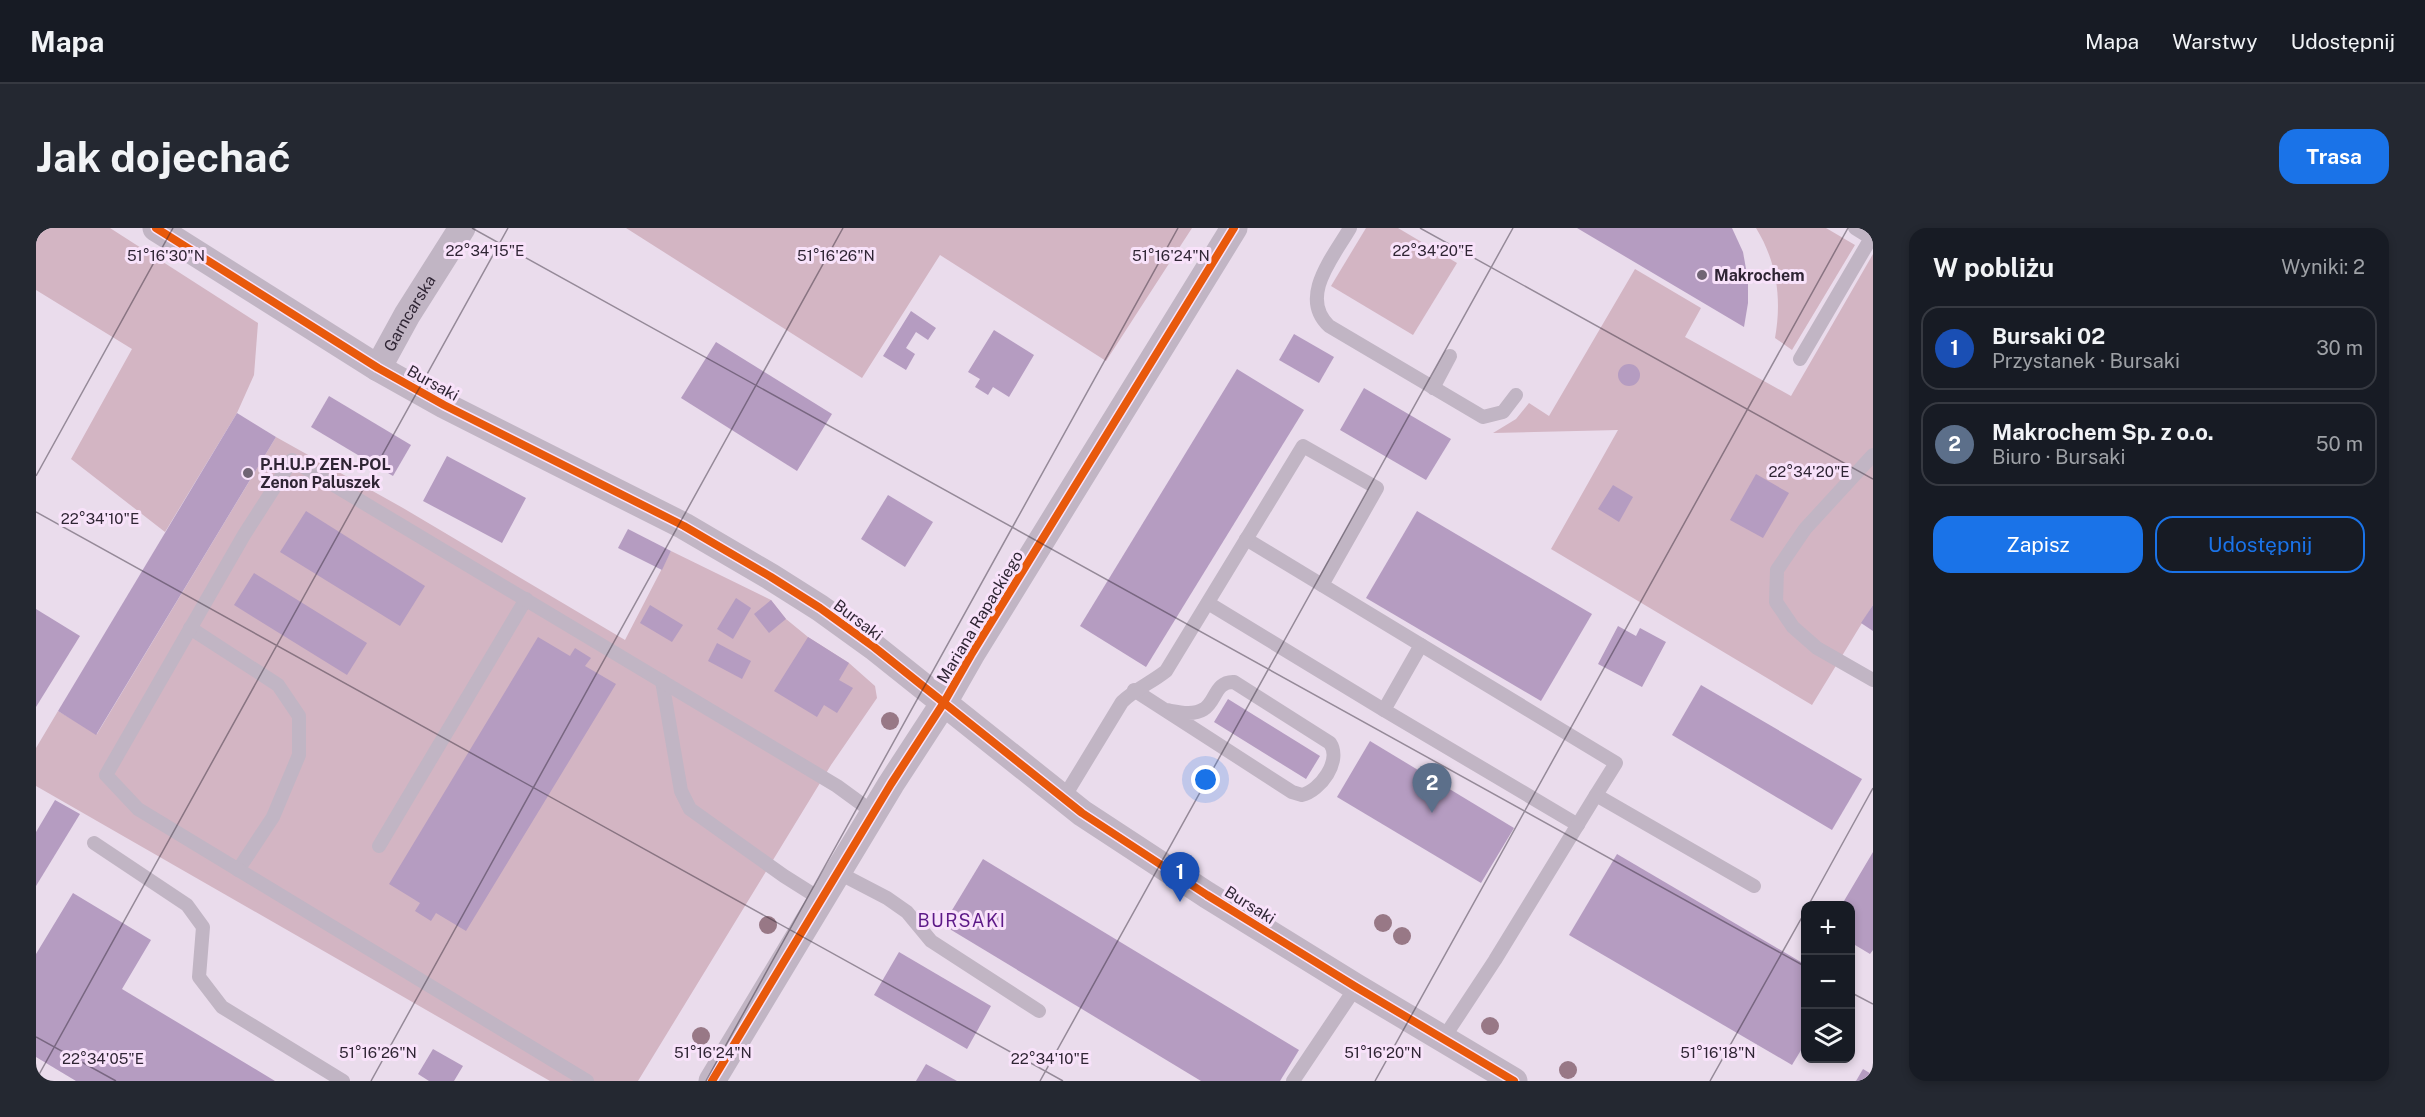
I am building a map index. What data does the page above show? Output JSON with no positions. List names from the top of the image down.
{
  "streets": {
    "street": ["Garncarska", "Bursaki", "Mariana Rapackiego"]
  },
  "crossings": [
    ["Garncarska", "Bursaki"],
    ["Bursaki", "Mariana Rapackiego"]
  ],
  "districts": ["BURSAKI"],
  "places": ["Makrochem", "P.H.U.P ZEN-POL Zenon Paluszek"],
  "page": {
    "header": "Mapa",
    "nav": ["Mapa", "Warstwy", "Udostępnij"],
    "buttons": [
      "Trasa",
      ["Zapisz", "Udostępnij"]
    ],
    "title": "Jak dojechać",
    "heading": ["W pobliżu", "Wyniki: 2"],
    "list": [
      {
        "mark": "1",
        "name": "Bursaki 02",
        "note": "Przystanek · Bursaki",
        "value": "30 m"
      },
      {
        "mark": "2",
        "name": "Makrochem Sp. z o.o.",
        "note": "Biuro · Bursaki",
        "value": "50 m"
      }
    ],
    "pins": ["2", "1"],
    "map_buttons": ["+", "−"]
  },
  "coordinates": [
    "22°34'15\"E",
    "22°34'20\"E",
    "51°16'26\"N",
    "51°16'24\"N",
    "51°16'30\"N",
    "22°34'10\"E",
    "51°16'20\"N",
    "51°16'18\"N",
    "22°34'05\"E"
  ]
}
